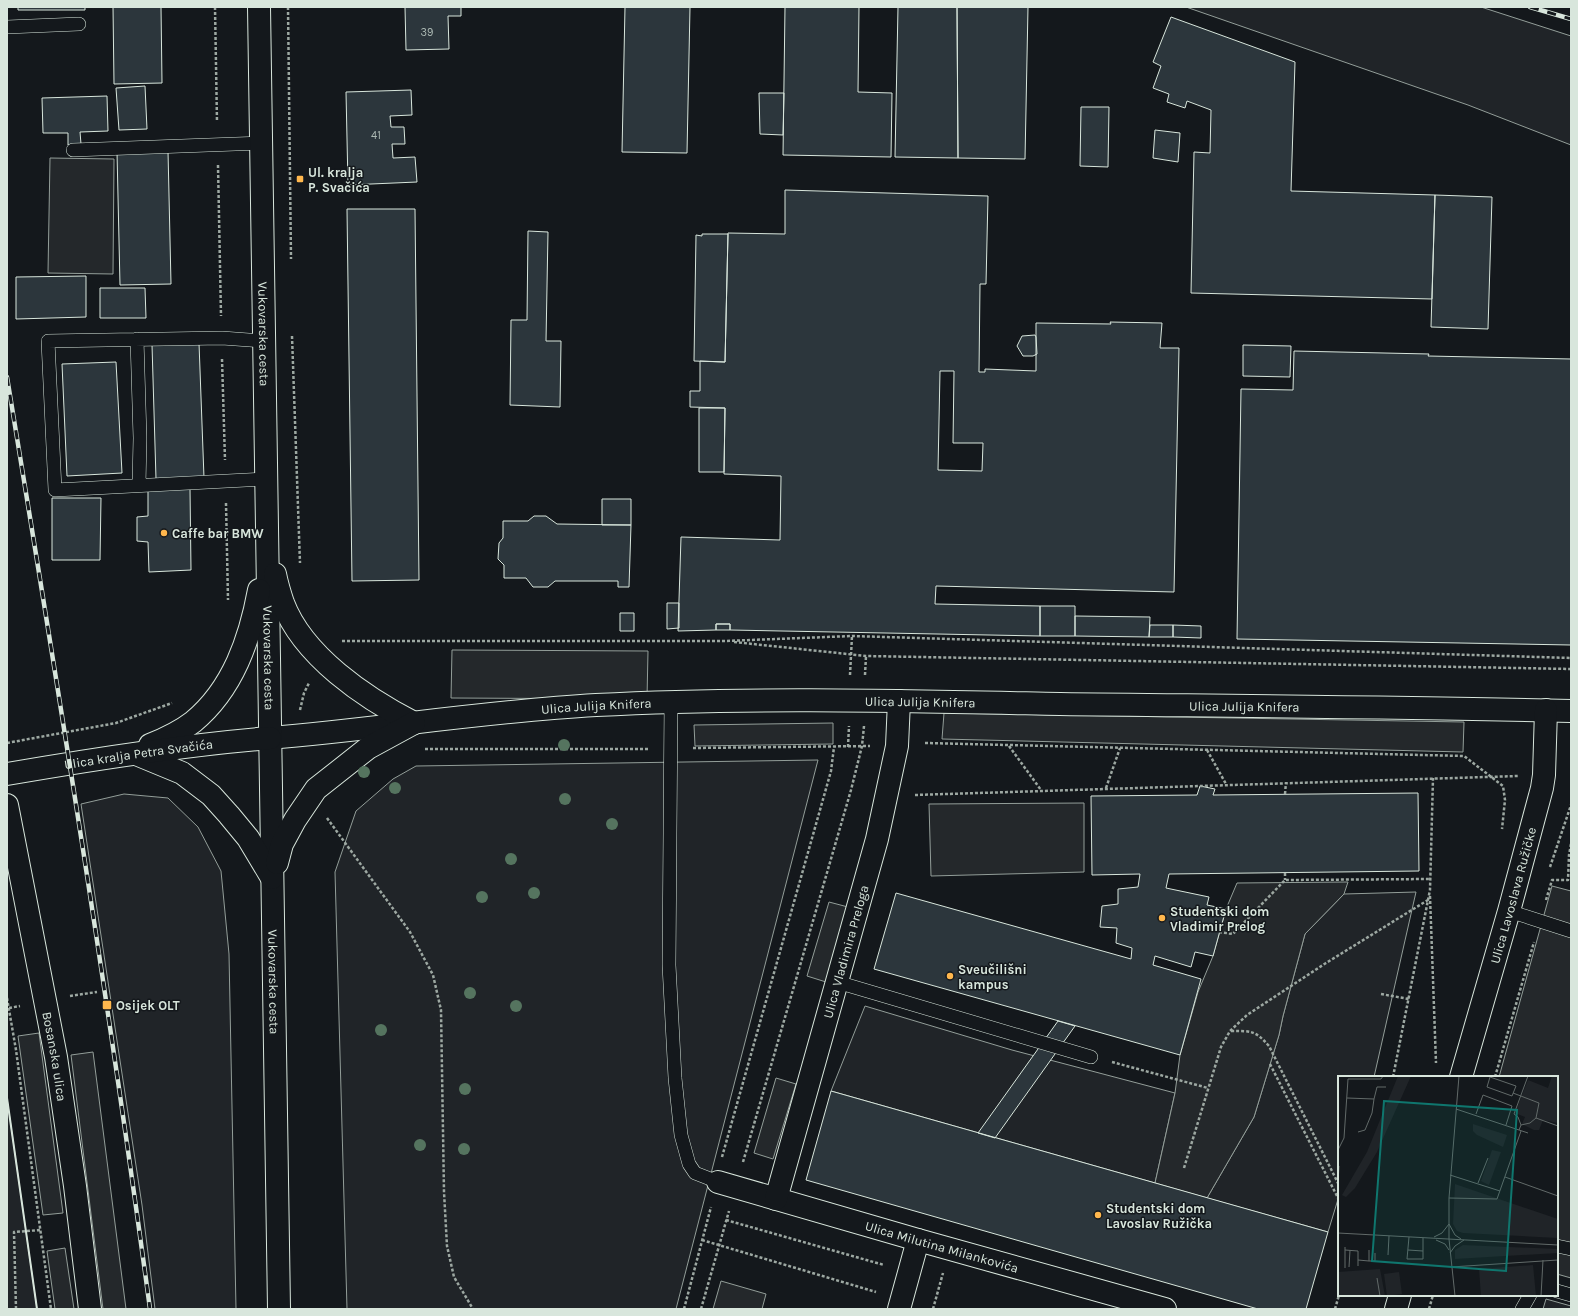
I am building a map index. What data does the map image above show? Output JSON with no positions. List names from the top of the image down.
{
  "streets": {
    "street": [
      "Vukovarska cesta",
      "Ulica Julija Knifera",
      "Ulica kralja Petra Svačića",
      "Ulica Lavoslava Ružičke",
      "Ulica Vladimira Preloga",
      "Bosanska ulica",
      "Ulica Milutina Milankovića"
    ]
  },
  "crossings": [
    ["Vukovarska cesta", "Ulica Julija Knifera"],
    ["Vukovarska cesta", "Ulica kralja Petra Svačića"],
    ["Ulica Julija Knifera", "Ulica kralja Petra Svačića"],
    ["Ulica Julija Knifera", "Ulica Lavoslava Ružičke"],
    ["Ulica Julija Knifera", "Ulica Vladimira Preloga"],
    ["Ulica Vladimira Preloga", "Ulica Milutina Milankovića"]
  ],
  "places": {
    "transit": ["Ul. kralja P. Svačića", "Osijek OLT"],
    "other": [
      "Caffe bar BMW",
      "Studentski dom Vladimir Prelog",
      "Sveučilišni kampus",
      "Studentski dom Lavoslav Ružička"
    ]
  },
  "house_numbers": ["39", "41"]
}
